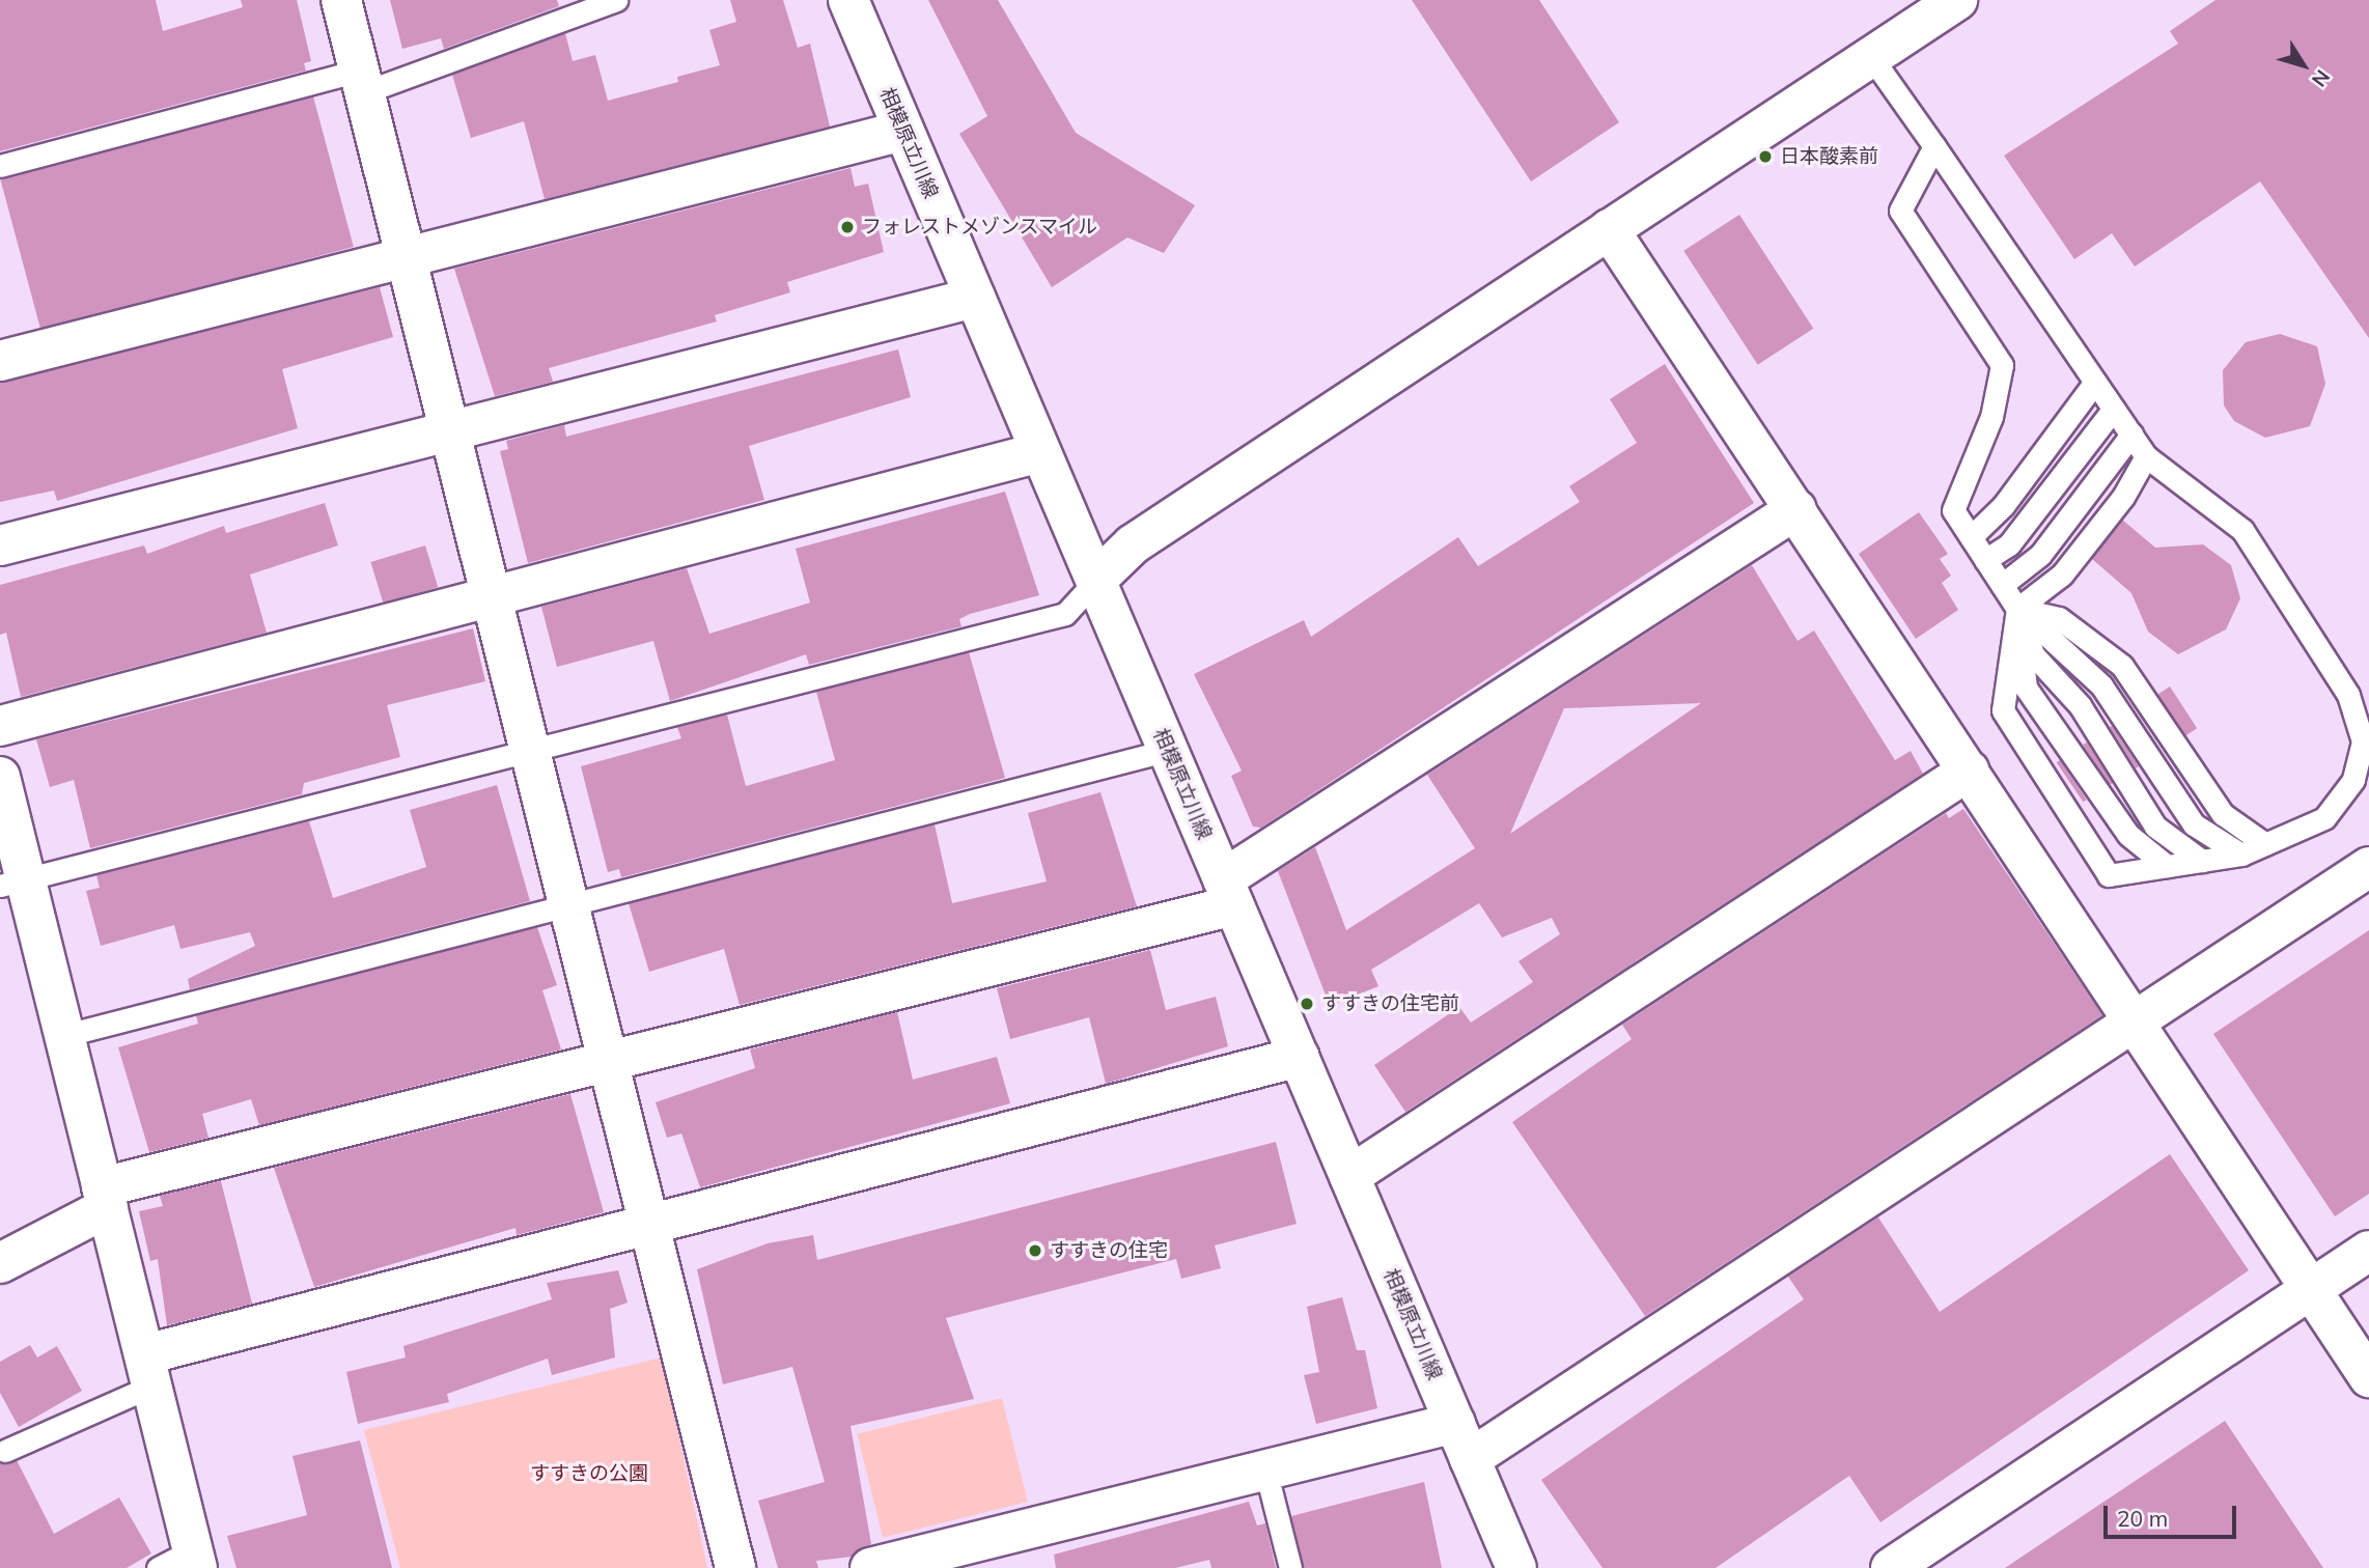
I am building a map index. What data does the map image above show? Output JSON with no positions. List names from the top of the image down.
{
  "streets": {
    "street": ["相模原立川線"]
  },
  "parks": ["すすきの公園"],
  "places": [
    "日本酸素前",
    "フォレストメゾンスマイル",
    "すすきの住宅前",
    "すすきの住宅"
  ],
  "scale_bar": "20 m",
  "north": "bottom right"
}
